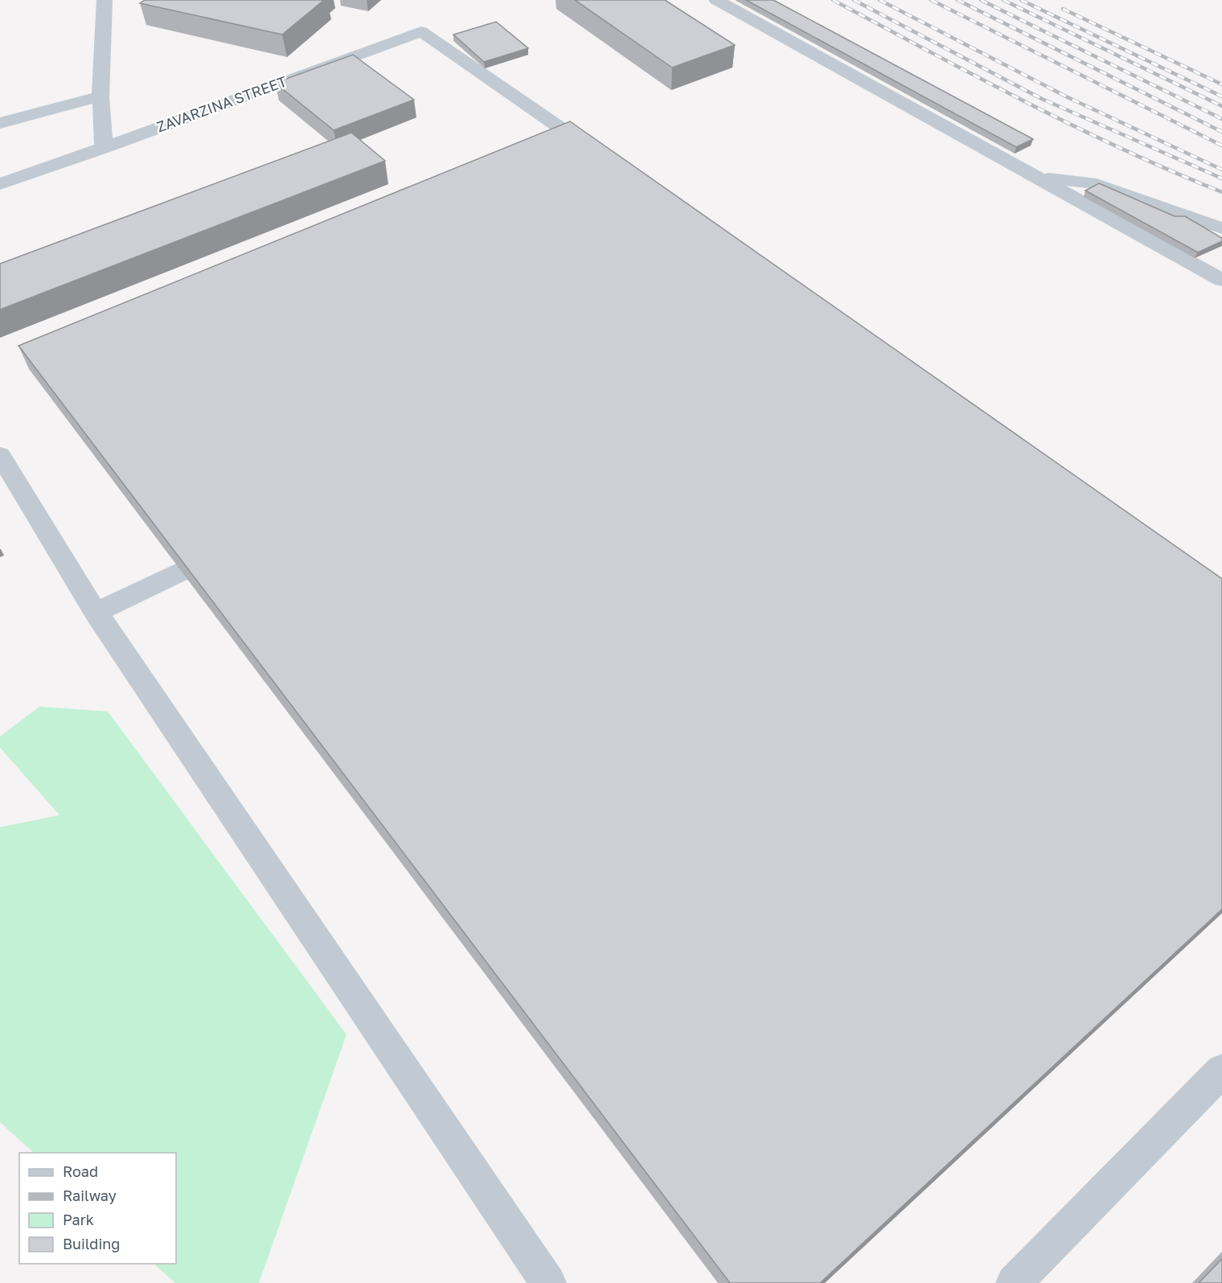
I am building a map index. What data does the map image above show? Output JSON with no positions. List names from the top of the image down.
{
  "streets": {
    "lane": ["ZAVARZINA STREET"]
  },
  "legend": [
    "Road",
    "Railway",
    "Park",
    "Building"
  ]
}
